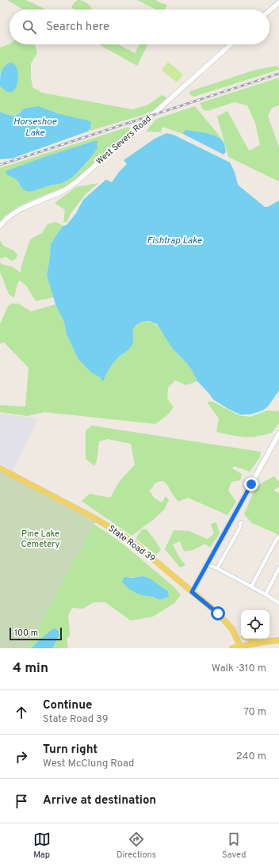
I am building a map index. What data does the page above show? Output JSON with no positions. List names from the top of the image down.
{
  "streets": {
    "main road": ["State Road 39"],
    "street": ["West Severs Road"]
  },
  "water": ["Horseshoe Lake", "Fishtrap Lake"],
  "parks": ["Pine Lake Cemetery"],
  "scale_bar": "100 m",
  "page": {
    "search": "Search here",
    "scale": "100 m",
    "heading": ["4 min", "Walk · 310 m"],
    "list": [
      ["Continue", "State Road 39", "70 m"],
      ["Turn right", "West McClung Road", "240 m"],
      "Arrive at destination"
    ],
    "nav": ["Map", "Directions", "Saved"]
  }
}
